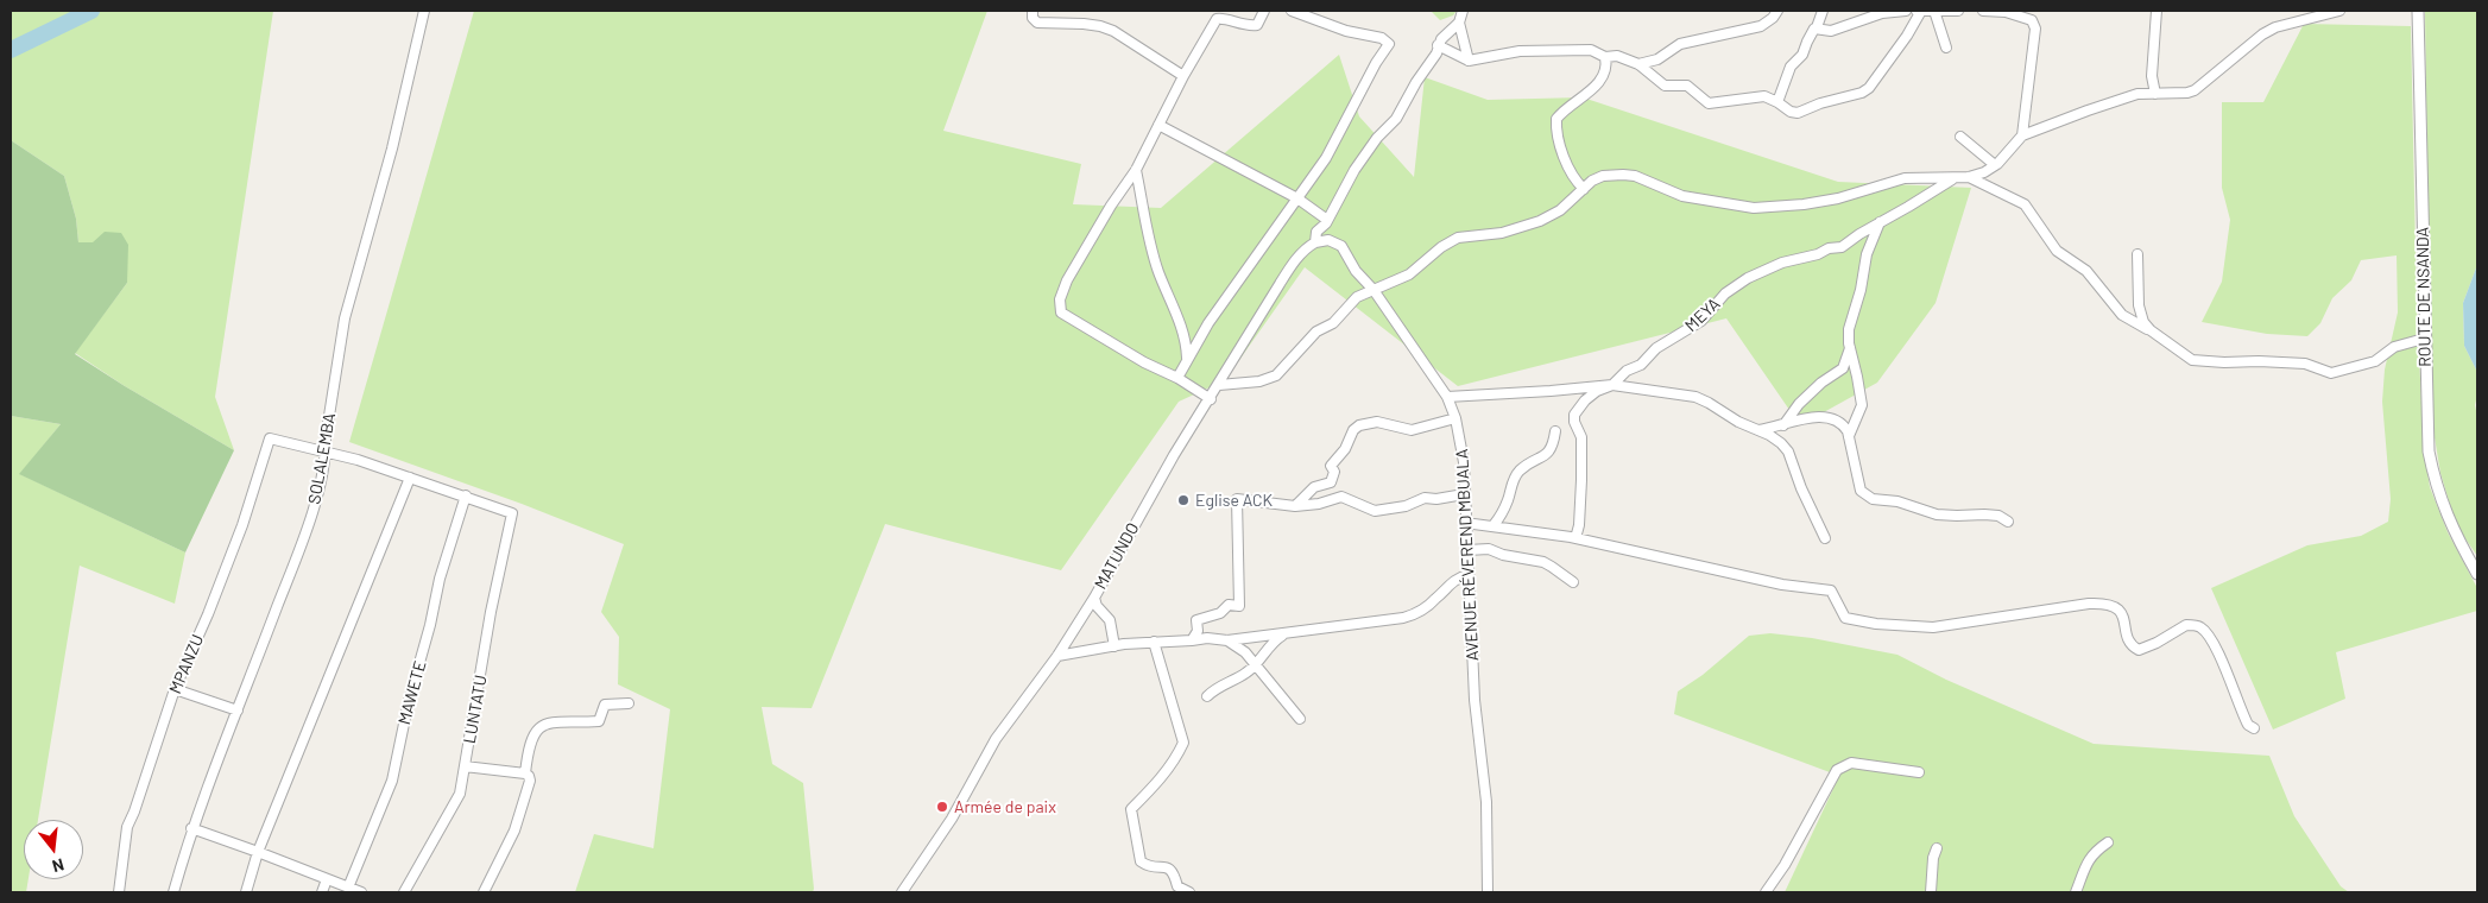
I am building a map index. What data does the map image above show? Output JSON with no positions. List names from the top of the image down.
{
  "streets": {
    "street": [
      "ROUTE DE NSANDA",
      "MEYA",
      "SOLALEMBA",
      "AVENUE RÉVEREND MBUALA",
      "MATUNDO",
      "MPANZU",
      "MAWETE",
      "LUNTATU"
    ]
  },
  "crossings": [
    ["SOLALEMBA", "MPANZU"],
    ["AVENUE RÉVEREND MBUALA", "MATUNDO"],
    ["MAWETE", "LUNTATU"]
  ],
  "places": ["Eglise ACK", "Armée de paix"],
  "north": "bottom"
}
